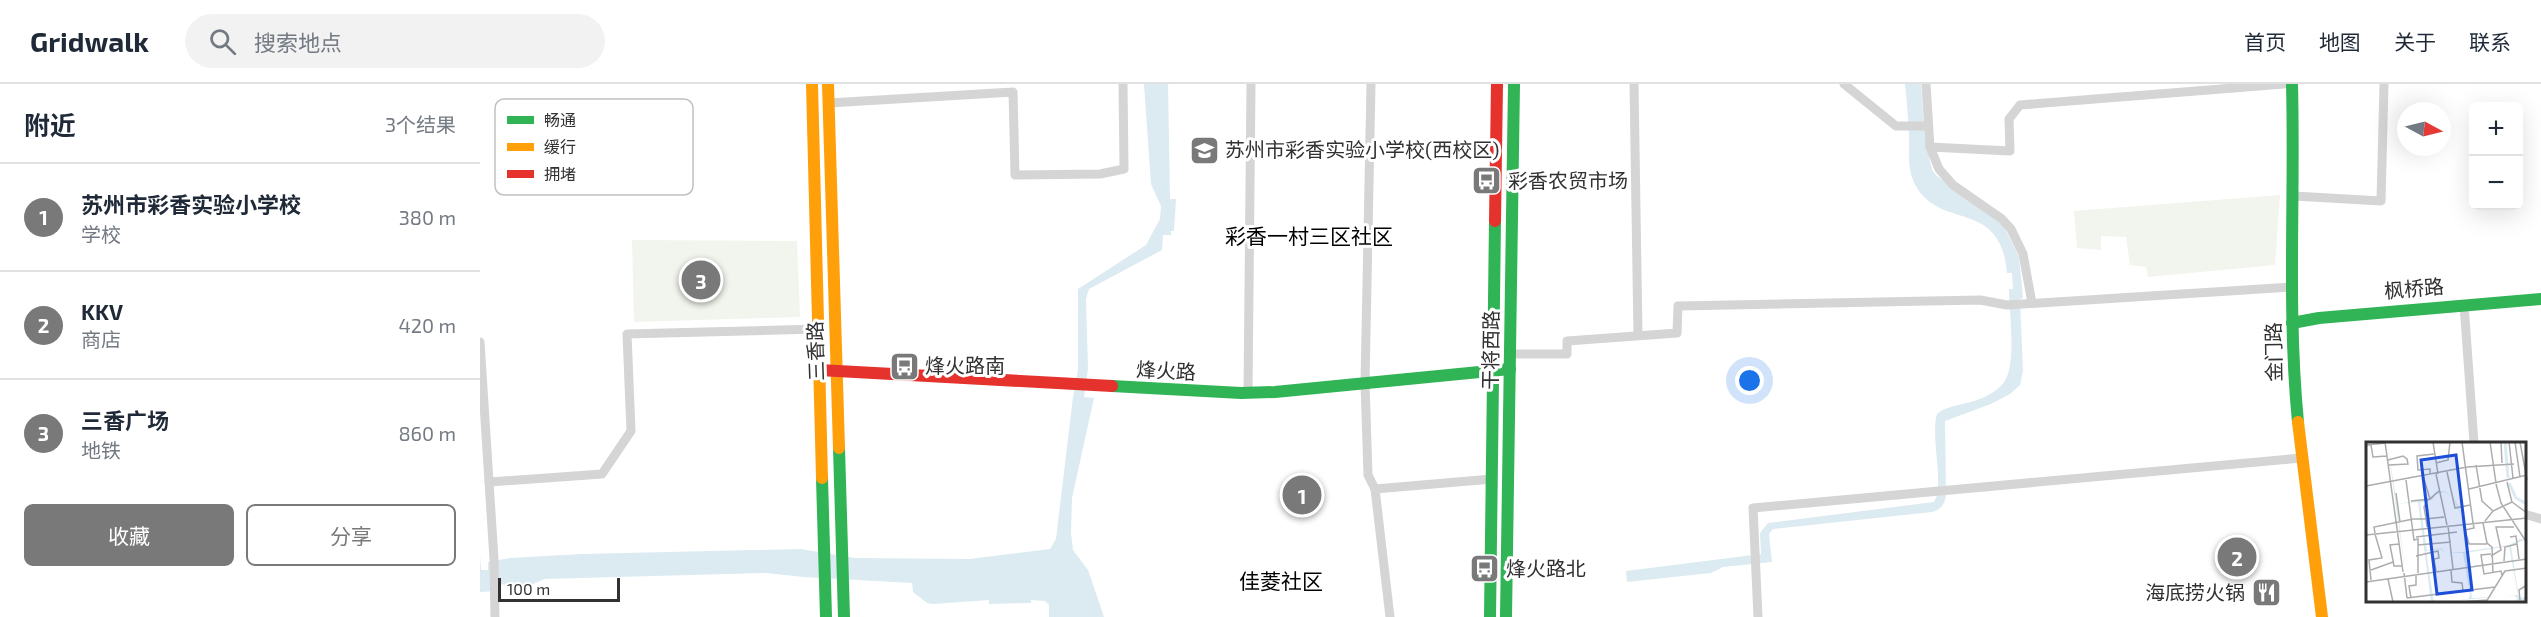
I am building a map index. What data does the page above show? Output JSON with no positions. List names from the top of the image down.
{
  "streets": {
    "main road": [
      "枫桥路",
      "干将西路",
      "三香路",
      "金门路",
      "烽火路"
    ]
  },
  "crossings": [
    ["枫桥路", "金门路"],
    ["干将西路", "烽火路"],
    ["三香路", "烽火路"]
  ],
  "districts": ["彩香一村三区社区", "佳菱社区"],
  "places": {
    "school or university": ["苏州市彩香实验小学校(西校区)"],
    "bus stop": ["彩香农贸市场", "烽火路南", "烽火路北"],
    "restaurant": ["海底捞火锅"]
  },
  "legend": ["畅通", "缓行", "拥堵"],
  "scale_bar": "100 m",
  "north": "right",
  "page": {
    "header": "Gridwalk",
    "search": "搜索地点",
    "nav": [
      "首页",
      "地图",
      "关于",
      "联系"
    ],
    "heading": ["附近", "3个结果"],
    "map_buttons": ["+", "−"],
    "list": [
      {
        "mark": "1",
        "name": "苏州市彩香实验小学校",
        "note": "学校",
        "value": "380 m"
      },
      {
        "mark": "2",
        "name": "KKV",
        "note": "商店",
        "value": "420 m"
      },
      {
        "mark": "3",
        "name": "三香广场",
        "note": "地铁",
        "value": "860 m"
      }
    ],
    "pins": ["3", "1", "2"],
    "buttons": ["收藏", "分享"],
    "scale": "100 m"
  }
}
